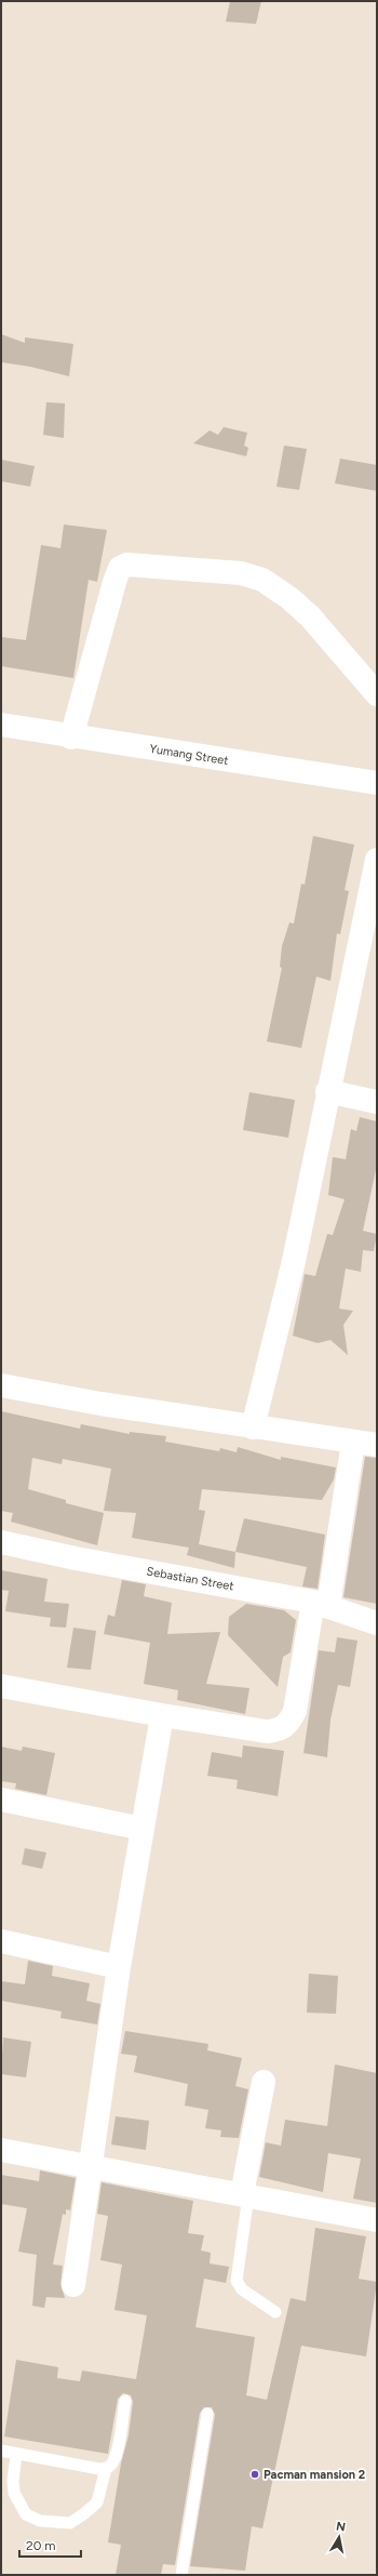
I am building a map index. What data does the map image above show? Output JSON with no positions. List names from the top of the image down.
{
  "streets": {
    "street": ["Yumang Street", "Sebastian Street"]
  },
  "places": ["Pacman mansion 2"],
  "scale_bar": "20 m",
  "north": "top"
}
